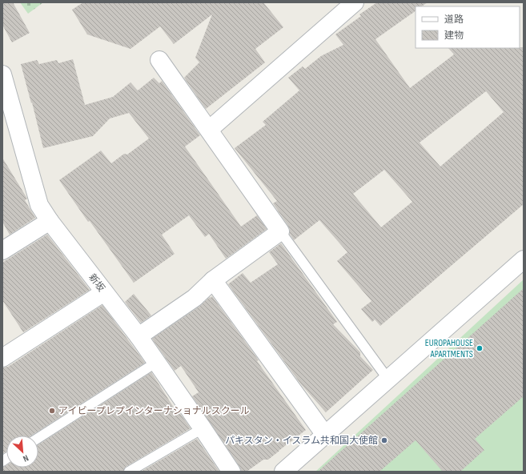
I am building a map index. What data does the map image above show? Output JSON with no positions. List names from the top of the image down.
{
  "streets": {
    "street": ["新坂"]
  },
  "places": ["EUROPAHOUSE APARTMENTS", "アイビープレプインターナショナルスクール", "パキスタン・イスラム共和国大使館"],
  "legend": ["道路", "建物"],
  "north": "bottom right"
}
